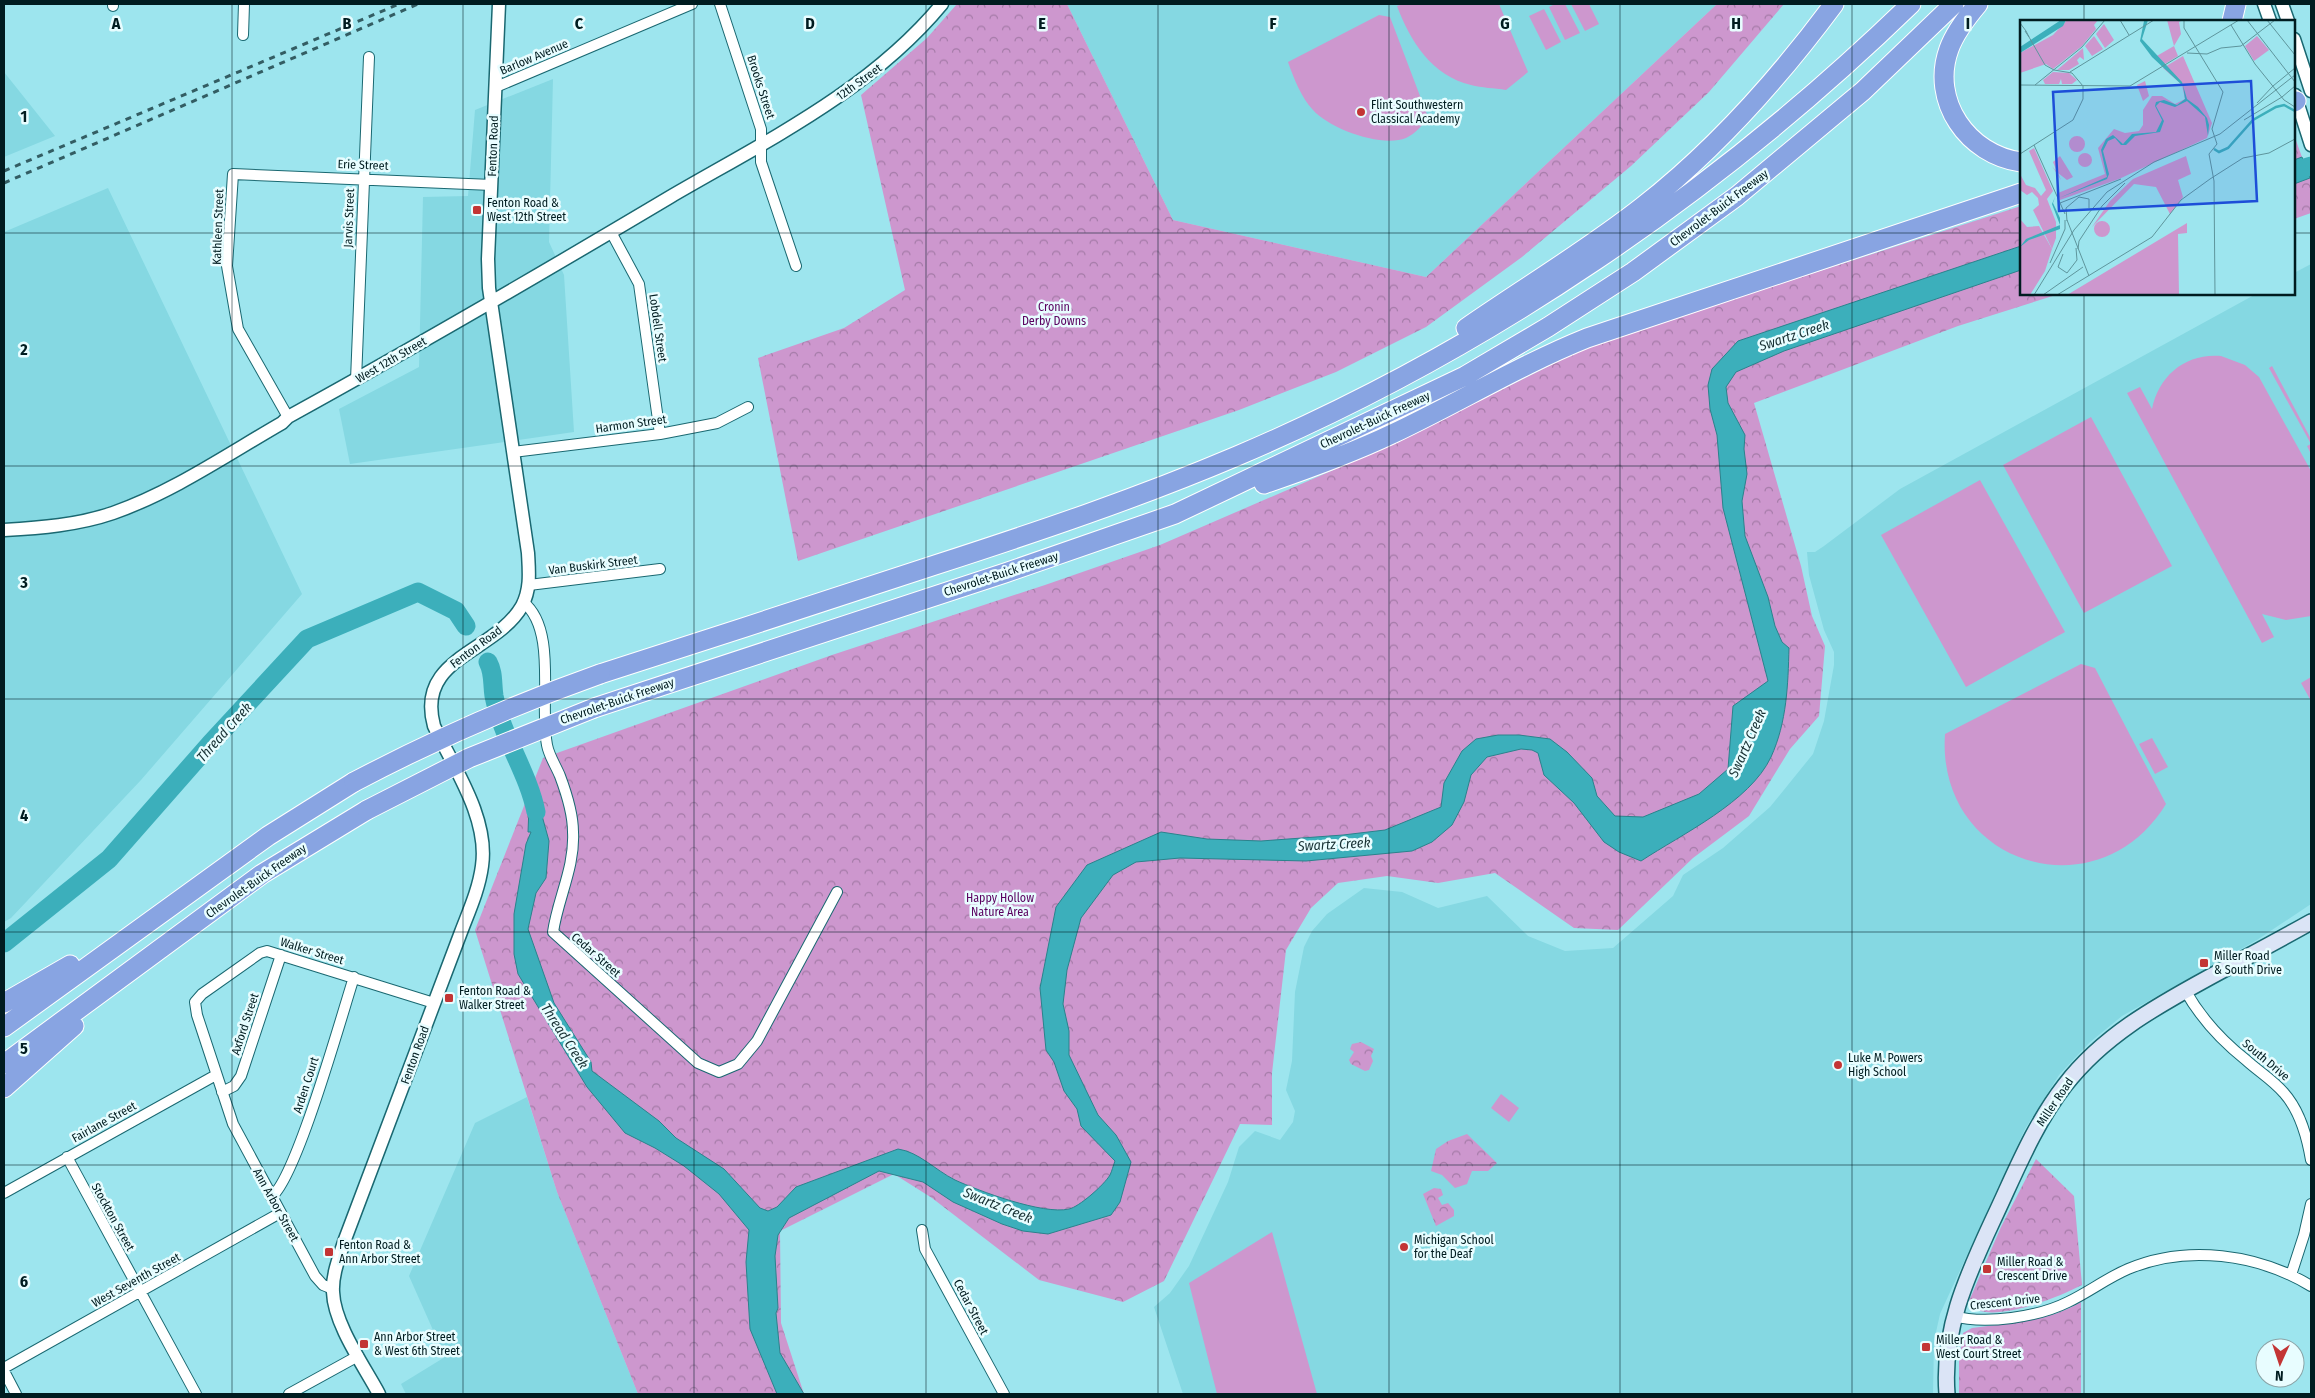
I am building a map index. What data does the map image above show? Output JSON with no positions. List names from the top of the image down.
{
  "streets": {
    "highway": ["Chevrolet-Buick Freeway"],
    "main road": ["Miller Road"],
    "street": [
      "Barlow Avenue",
      "12th Street",
      "Brooks Street",
      "Fenton Road",
      "Erie Street",
      "Jarvis Street",
      "Kathleen Street",
      "Lobdell Street",
      "West 12th Street",
      "Harmon Street",
      "Van Buskirk Street",
      "Walker Street",
      "Cedar Street",
      "Axford Street",
      "South Drive",
      "Arden Court",
      "Fairlane Street",
      "Ann Arbor Street",
      "Stockton Street",
      "West Seventh Street",
      "Crescent Drive"
    ]
  },
  "crossings": [
    ["Barlow Avenue", "Fenton Road"],
    ["12th Street", "Brooks Street"],
    ["12th Street", "West 12th Street"],
    ["Brooks Street", "West 12th Street"],
    ["Fenton Road", "Erie Street"],
    ["Fenton Road", "West 12th Street"],
    ["Fenton Road", "Harmon Street"],
    ["Fenton Road", "Van Buskirk Street"],
    ["Fenton Road", "Walker Street"],
    ["Fenton Road", "Cedar Street"],
    ["Fenton Road", "Ann Arbor Street"],
    ["Erie Street", "Jarvis Street"],
    ["Erie Street", "Kathleen Street"],
    ["Jarvis Street", "West 12th Street"],
    ["Kathleen Street", "West 12th Street"],
    ["Lobdell Street", "West 12th Street"],
    ["Lobdell Street", "Harmon Street"],
    ["Walker Street", "Axford Street"],
    ["Walker Street", "Arden Court"],
    ["Walker Street", "Ann Arbor Street"],
    ["Axford Street", "Ann Arbor Street"],
    ["South Drive", "Miller Road"],
    ["Arden Court", "Ann Arbor Street"],
    ["Miller Road", "Crescent Drive"],
    ["Fairlane Street", "Ann Arbor Street"],
    ["Fairlane Street", "Stockton Street"],
    ["Ann Arbor Street", "West Seventh Street"],
    ["Stockton Street", "West Seventh Street"]
  ],
  "water": ["Swartz Creek", "Thread Creek"],
  "parks": ["Cronin Derby Downs", "Happy Hollow Nature Area"],
  "places": {
    "other": ["Flint Southwestern Classical Academy", "Luke M. Powers High School", "Michigan School for the Deaf"],
    "transit": [
      "Fenton Road & West 12th Street",
      "Miller Road & South Drive",
      "Fenton Road & Walker Street",
      "Fenton Road & Ann Arbor Street",
      "Miller Road & Crescent Drive",
      "Ann Arbor Street & West 6th Street",
      "Miller Road & West Court Street"
    ]
  },
  "north": "bottom",
  "grid": {
    "columns": [
      "A",
      "B",
      "C",
      "D",
      "E",
      "F",
      "G",
      "H",
      "I"
    ],
    "rows": [
      "1",
      "2",
      "3",
      "4",
      "5",
      "6"
    ]
  }
}
